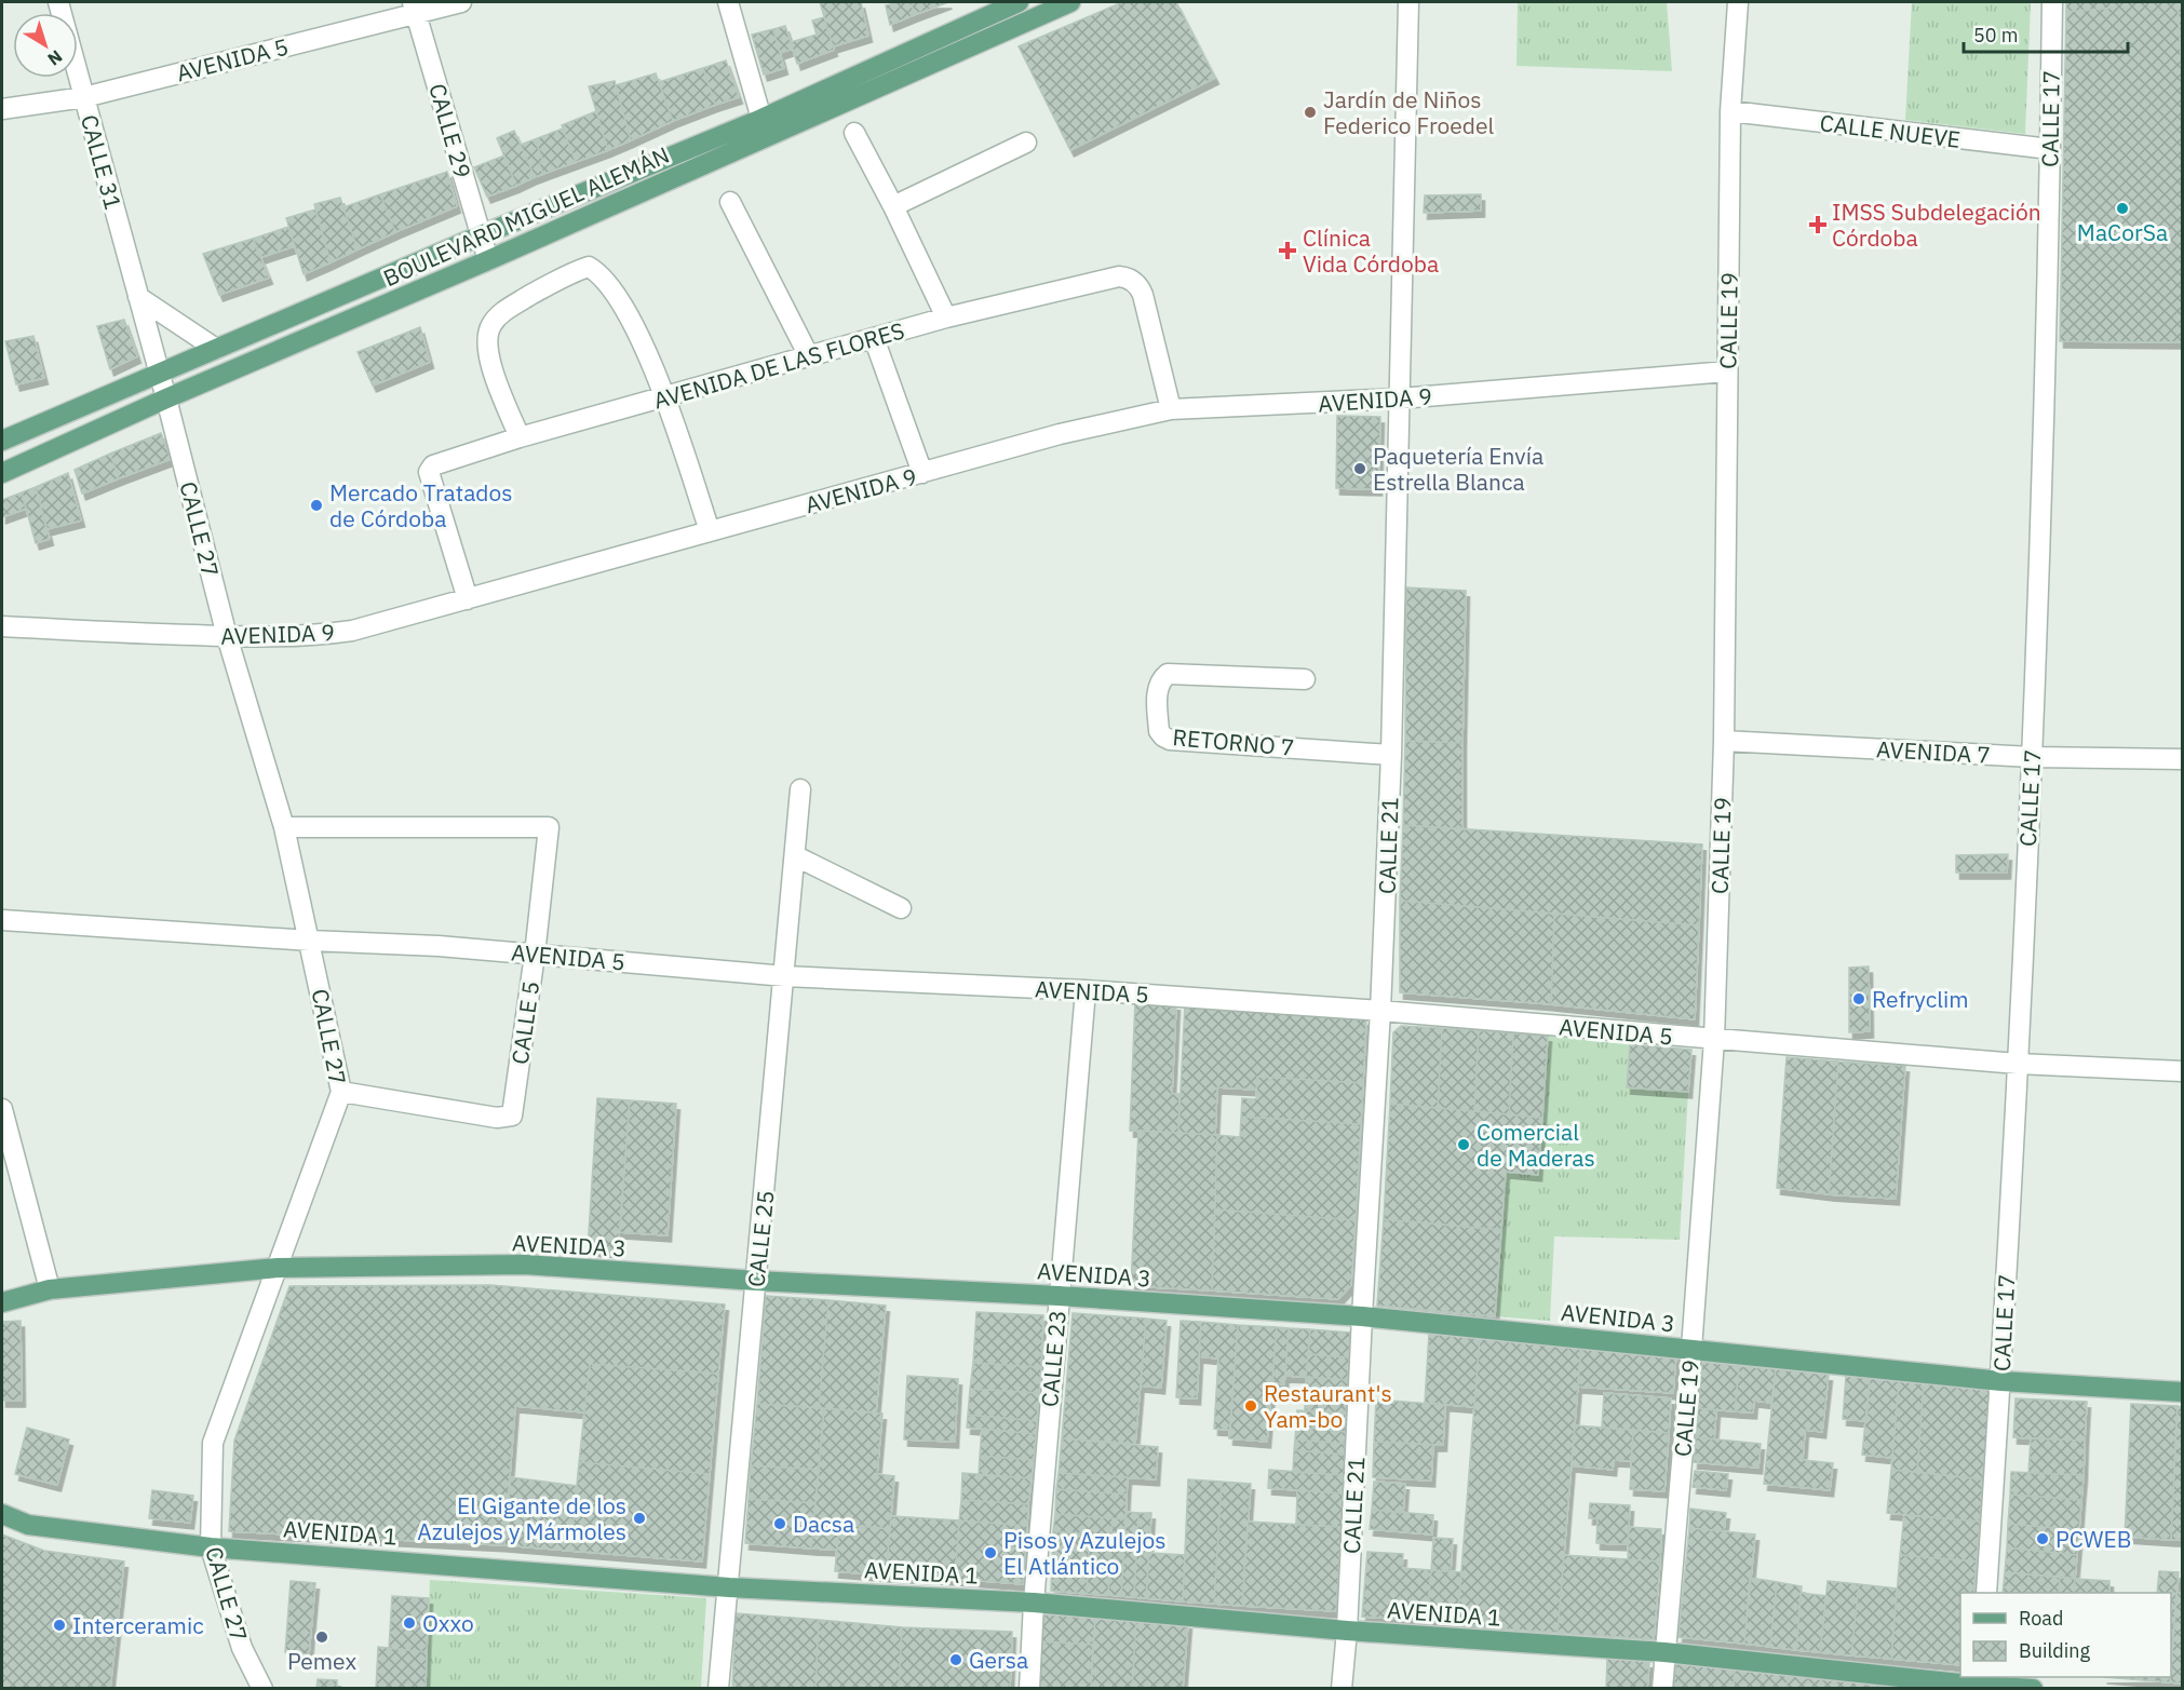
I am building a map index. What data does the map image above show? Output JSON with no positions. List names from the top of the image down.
{
  "streets": {
    "main road": ["BOULEVARD MIGUEL ALEMÁN", "AVENIDA 3", "AVENIDA 1"],
    "street": [
      "AVENIDA 5",
      "CALLE 17",
      "CALLE 29",
      "CALLE NUEVE",
      "CALLE 31",
      "CALLE 19",
      "AVENIDA DE LAS FLORES",
      "AVENIDA 9",
      "CALLE 27",
      "RETORNO 7",
      "AVENIDA 7",
      "CALLE 21",
      "CALLE 5",
      "CALLE 25",
      "CALLE 23"
    ]
  },
  "crossings": [
    ["AVENIDA 5", "CALLE 17"],
    ["AVENIDA 5", "CALLE 29"],
    ["AVENIDA 5", "CALLE 31"],
    ["AVENIDA 5", "CALLE 19"],
    ["AVENIDA 5", "CALLE 27"],
    ["AVENIDA 5", "CALLE 21"],
    ["AVENIDA 5", "CALLE 5"],
    ["AVENIDA 5", "CALLE 25"],
    ["AVENIDA 5", "CALLE 23"],
    ["CALLE 17", "CALLE NUEVE"],
    ["CALLE 17", "AVENIDA 7"],
    ["CALLE 17", "AVENIDA 3"],
    ["CALLE 29", "BOULEVARD MIGUEL ALEMÁN"],
    ["CALLE NUEVE", "CALLE 19"],
    ["CALLE 31", "BOULEVARD MIGUEL ALEMÁN"],
    ["CALLE 31", "CALLE 27"],
    ["BOULEVARD MIGUEL ALEMÁN", "CALLE 27"],
    ["CALLE 19", "AVENIDA 9"],
    ["CALLE 19", "AVENIDA 7"],
    ["CALLE 19", "AVENIDA 3"],
    ["CALLE 19", "AVENIDA 1"],
    ["AVENIDA DE LAS FLORES", "AVENIDA 9"],
    ["AVENIDA 9", "CALLE 27"],
    ["AVENIDA 9", "CALLE 21"],
    ["CALLE 27", "CALLE 5"],
    ["CALLE 27", "AVENIDA 3"],
    ["CALLE 27", "AVENIDA 1"],
    ["RETORNO 7", "CALLE 21"],
    ["CALLE 21", "AVENIDA 3"],
    ["CALLE 21", "AVENIDA 1"],
    ["CALLE 25", "AVENIDA 3"],
    ["CALLE 25", "AVENIDA 1"],
    ["AVENIDA 3", "CALLE 23"],
    ["CALLE 23", "AVENIDA 1"]
  ],
  "places": {
    "other": [
      "Jardín de Niños Federico Froedel",
      "MaCorSa",
      "Paquetería Envía Estrella Blanca",
      "Mercado Tratados de Córdoba",
      "Refryclim",
      "Comercial de Maderas",
      "Restaurant's Yam-bo",
      "El Gigante de los Azulejos y Mármoles",
      "Dacsa",
      "PCWEB",
      "Pisos y Azulejos El Atlántico",
      "Oxxo",
      "Interceramic",
      "Pemex",
      "Gersa"
    ],
    "health": ["IMSS Subdelegación Córdoba", "Clínica Vida Córdoba"]
  },
  "legend": ["Road", "Building"],
  "scale_bar": "50 m",
  "north": "bottom right"
}
